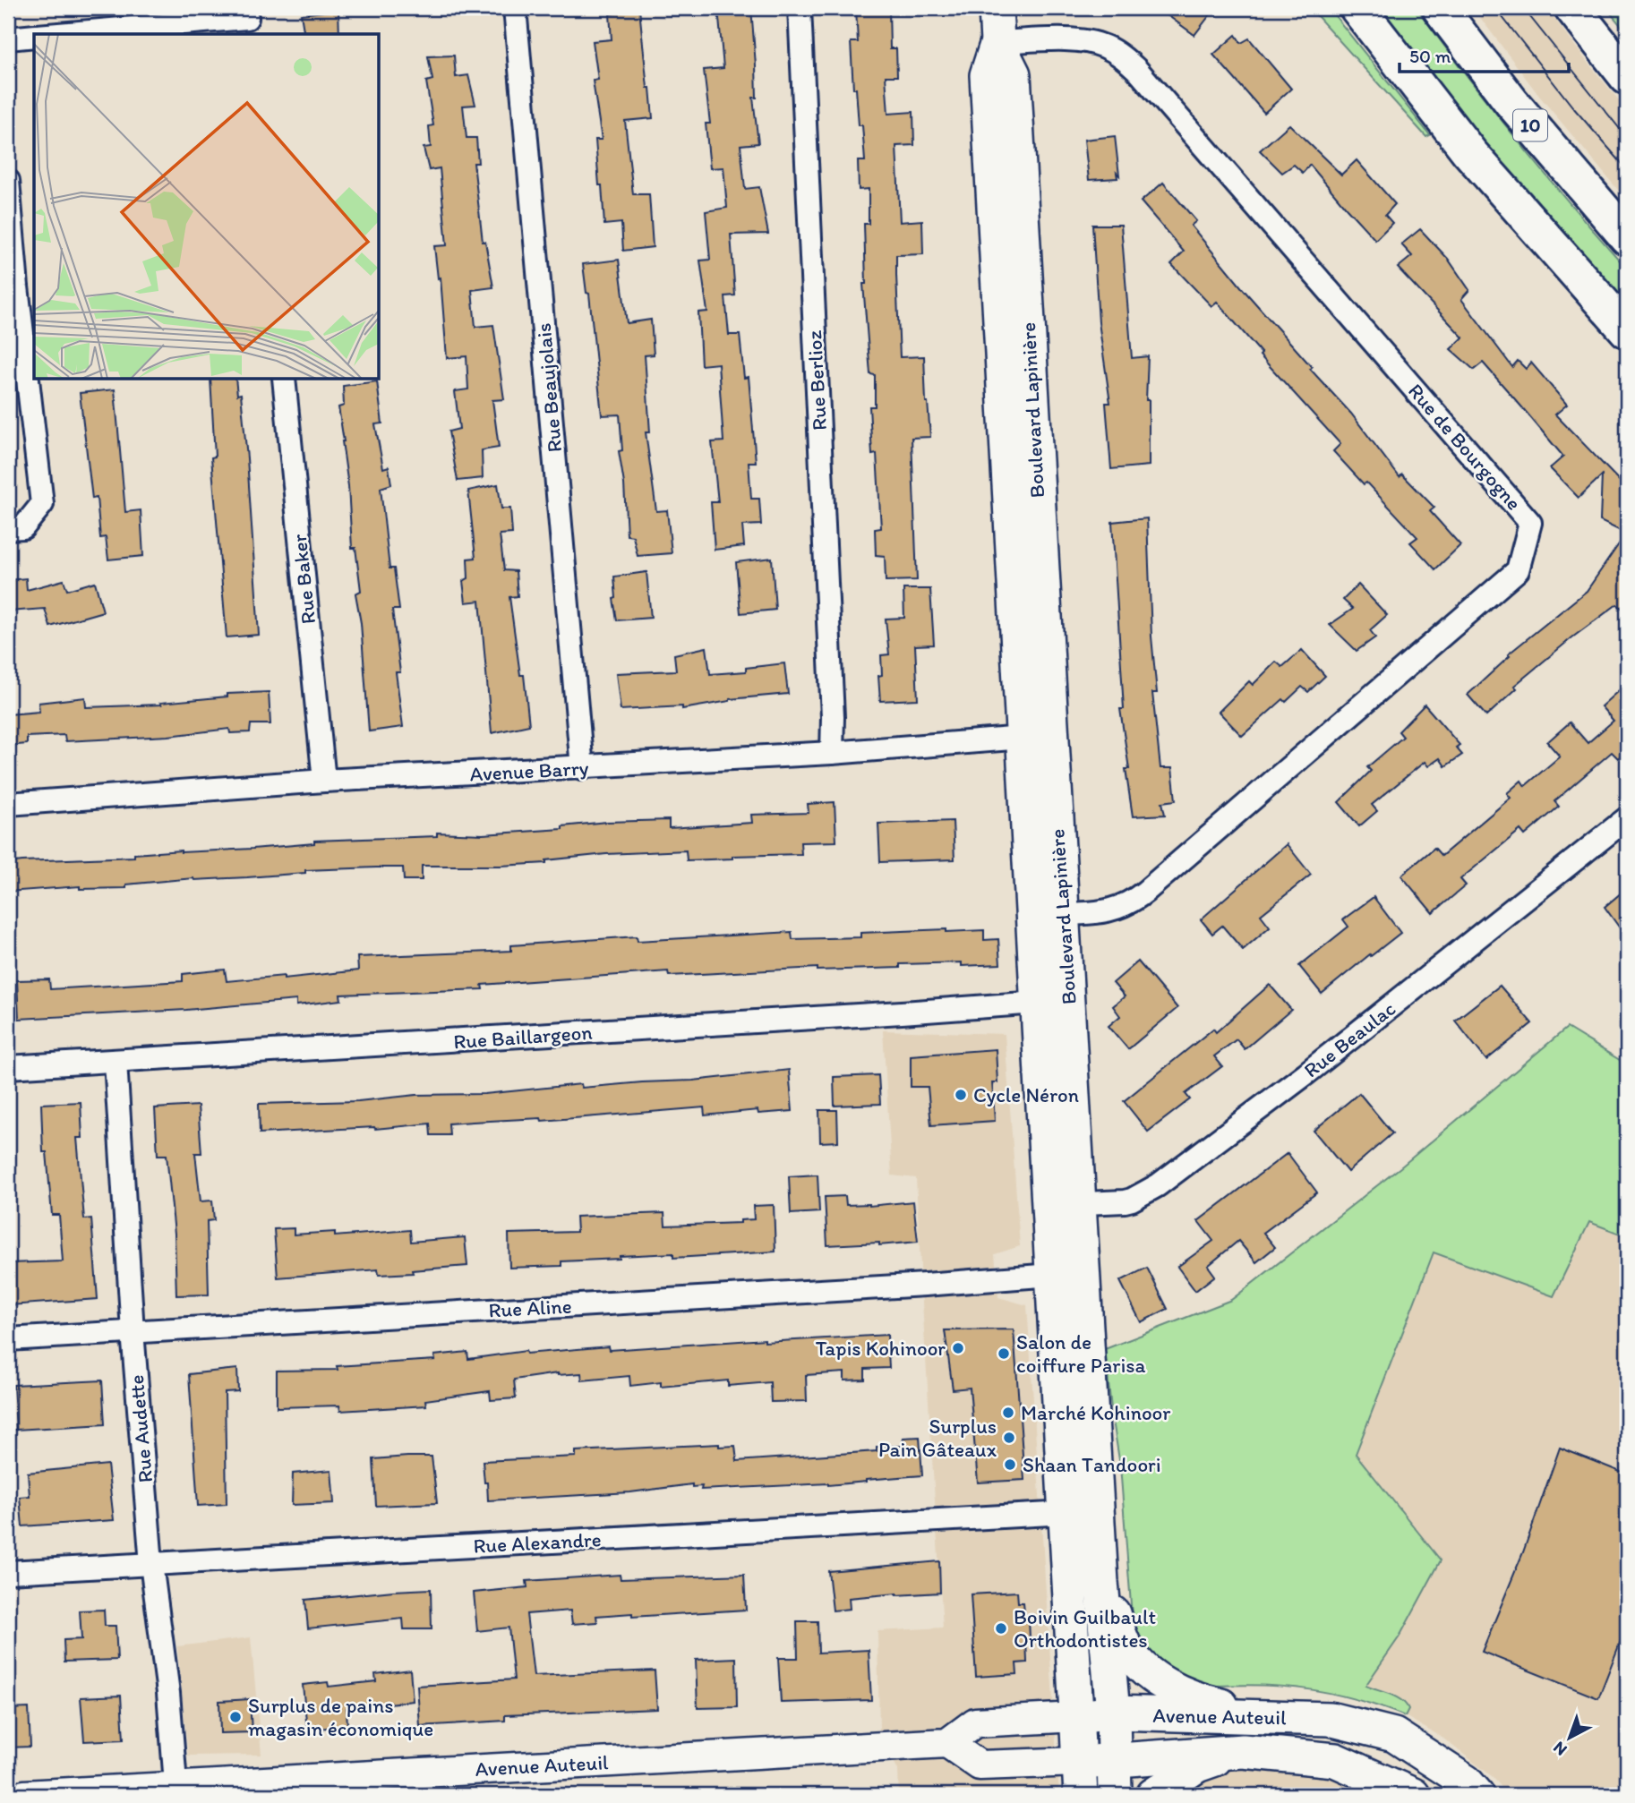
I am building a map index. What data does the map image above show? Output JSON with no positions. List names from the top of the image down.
{
  "streets": {
    "highway": ["10"],
    "main road": ["Boulevard Lapinière", "Avenue Auteuil"],
    "street": [
      "Rue Berlioz",
      "Rue Beaujolais",
      "Rue de Bourgogne",
      "Rue Baker",
      "Avenue Barry",
      "Rue Baillargeon",
      "Rue Beaulac",
      "Rue Aline",
      "Rue Audette",
      "Rue Alexandre"
    ]
  },
  "crossings": [
    ["Rue Berlioz", "Avenue Barry"],
    ["Rue Beaujolais", "Avenue Barry"],
    ["Boulevard Lapinière", "Rue de Bourgogne"],
    ["Boulevard Lapinière", "Avenue Barry"],
    ["Boulevard Lapinière", "Rue Baillargeon"],
    ["Boulevard Lapinière", "Rue Beaulac"],
    ["Boulevard Lapinière", "Rue Aline"],
    ["Boulevard Lapinière", "Rue Alexandre"],
    ["Boulevard Lapinière", "Avenue Auteuil"],
    ["Rue Baker", "Avenue Barry"],
    ["Rue Baillargeon", "Rue Audette"],
    ["Rue Aline", "Rue Audette"],
    ["Rue Audette", "Rue Alexandre"],
    ["Rue Audette", "Avenue Auteuil"]
  ],
  "places": [
    "Cycle Néron",
    "Tapis Kohinoor",
    "Salon de coiffure Parisa",
    "Marché Kohinoor",
    "Surplus Pain Gâteaux",
    "Shaan Tandoori",
    "Boivin Guilbault Orthodontistes",
    "Surplus de pains magasin économique"
  ],
  "scale_bar": "50 m",
  "north": "bottom left"
}
